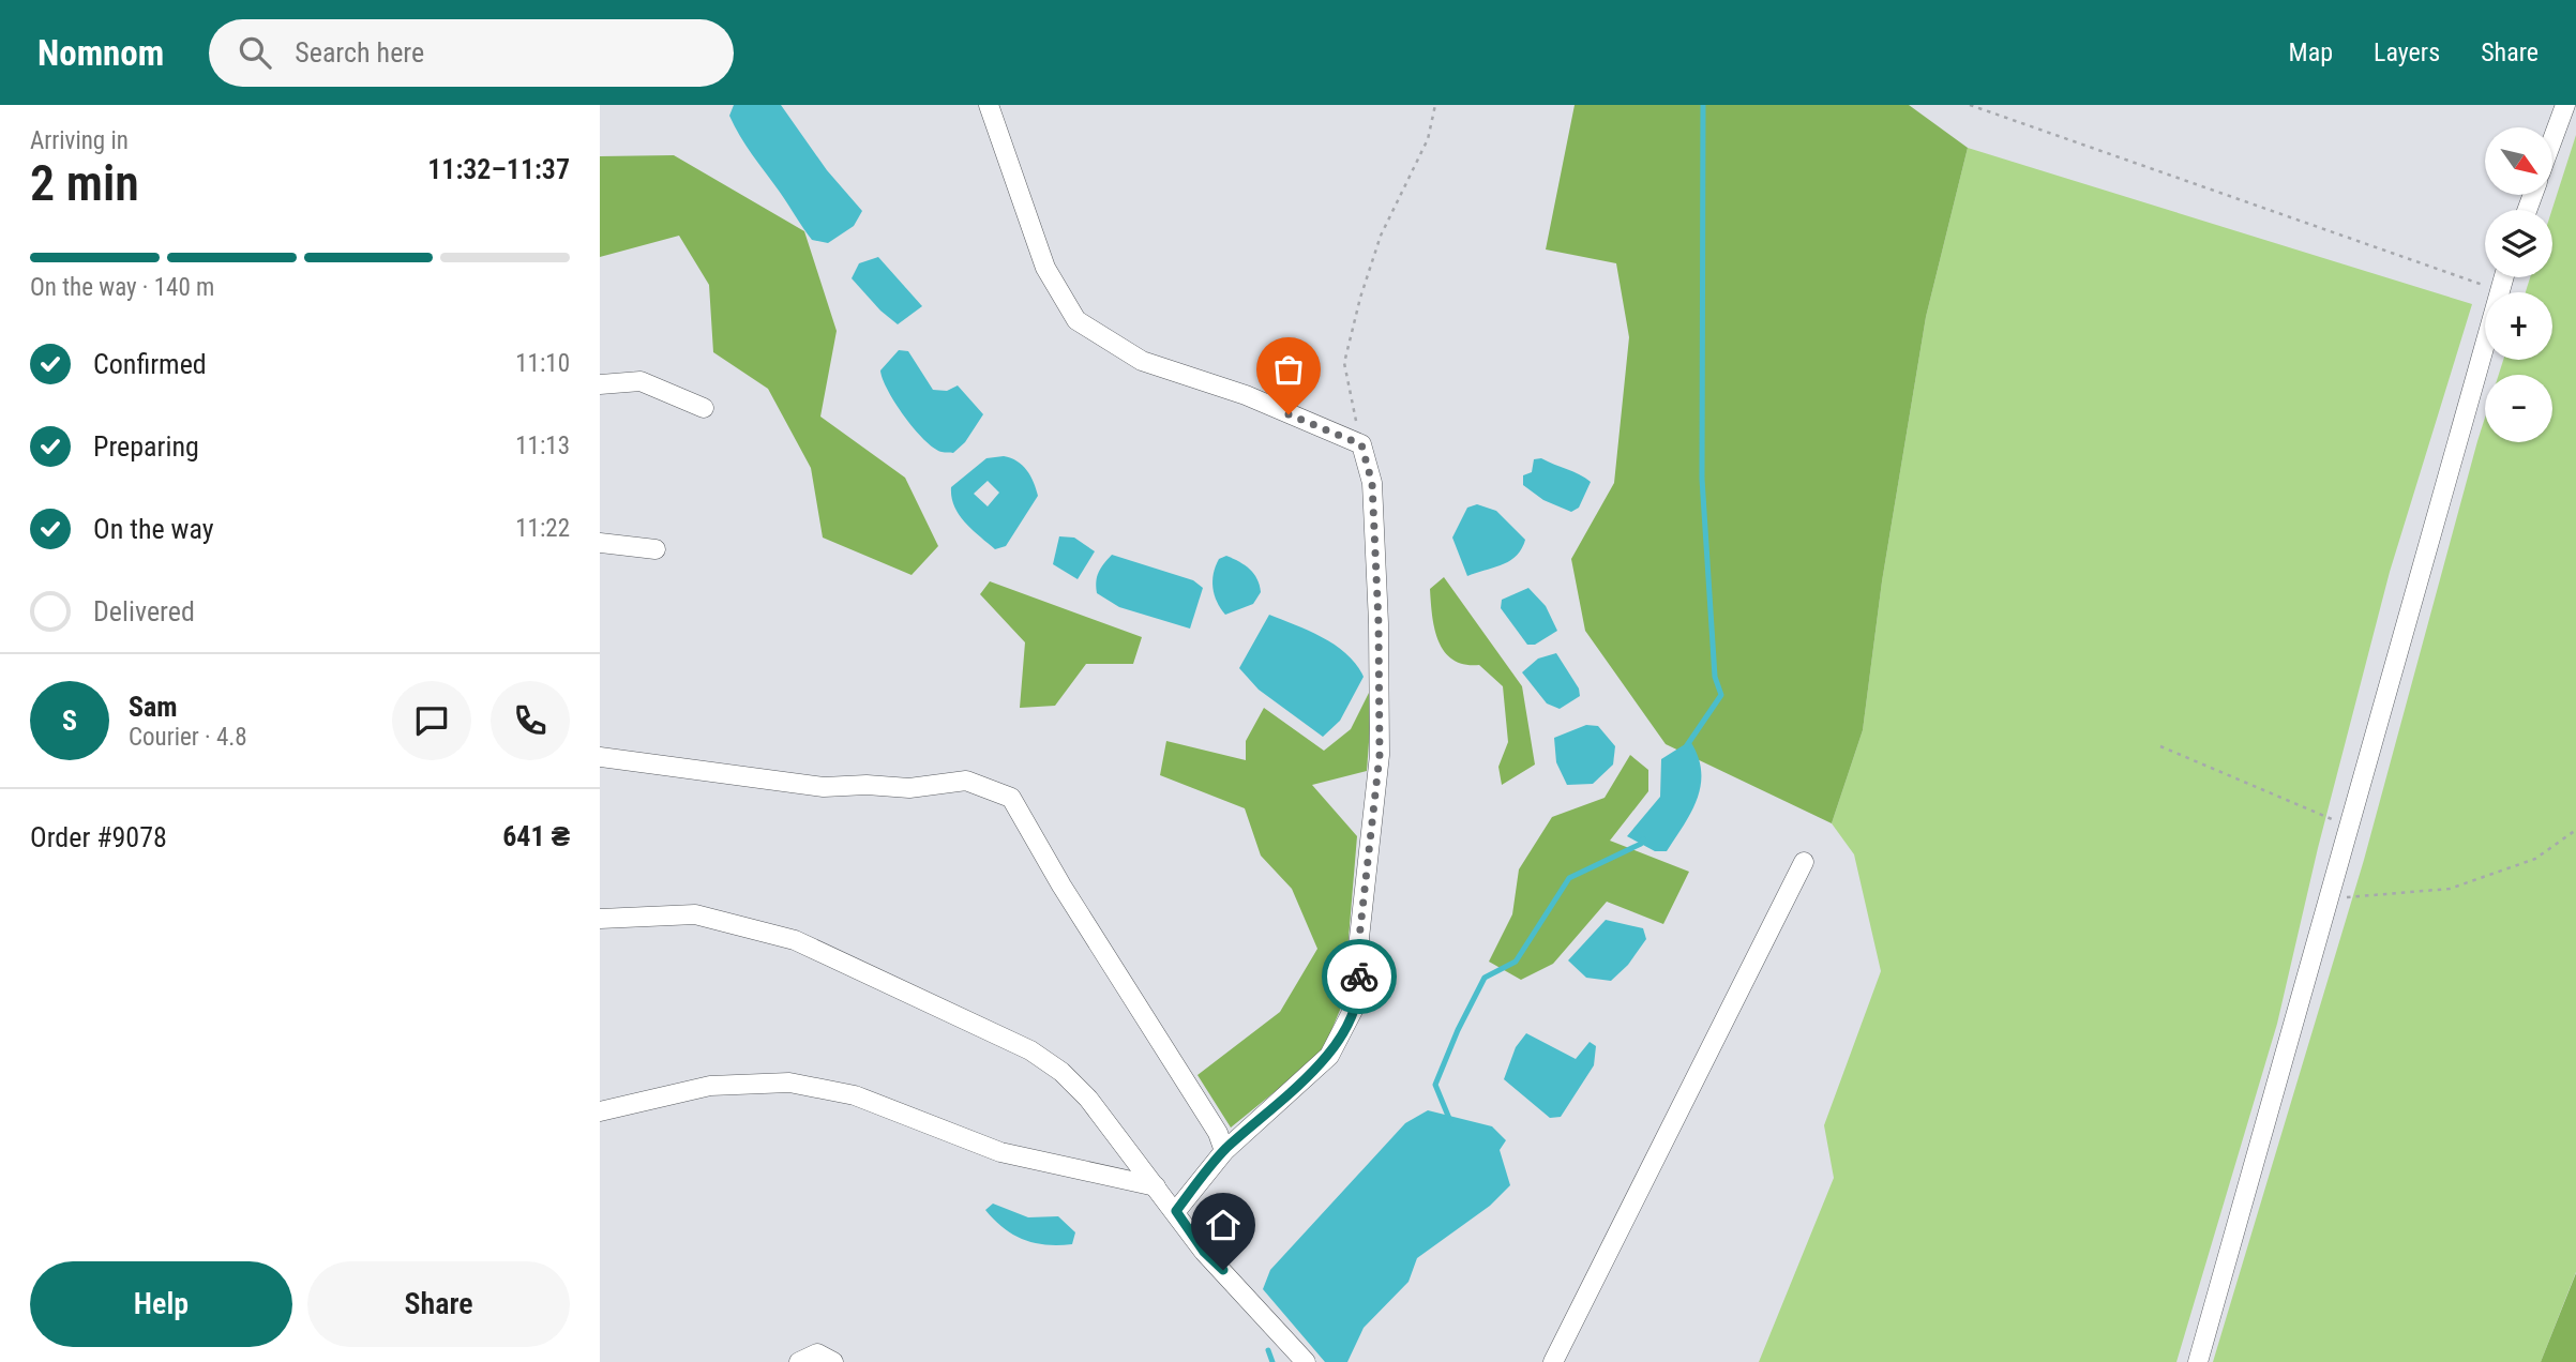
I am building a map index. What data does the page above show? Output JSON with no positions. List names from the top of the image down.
{
  "north": "bottom right",
  "page": {
    "header": "Nomnom",
    "search": "Search here",
    "nav": ["Map", "Layers", "Share"],
    "heading": ["2 min", "Arriving in", "11:32–11:37"],
    "panel": [
      "Sam",
      "Courier · 4.8",
      "Order #9078",
      "641 ₴"
    ],
    "map_buttons": ["+", "−"],
    "bar": "On the way · 140 m",
    "list": [
      ["Confirmed", "11:10"],
      ["Preparing", "11:13"],
      ["On the way", "11:22"],
      "Delivered"
    ],
    "round": "S",
    "buttons": ["Help", "Share"]
  }
}
